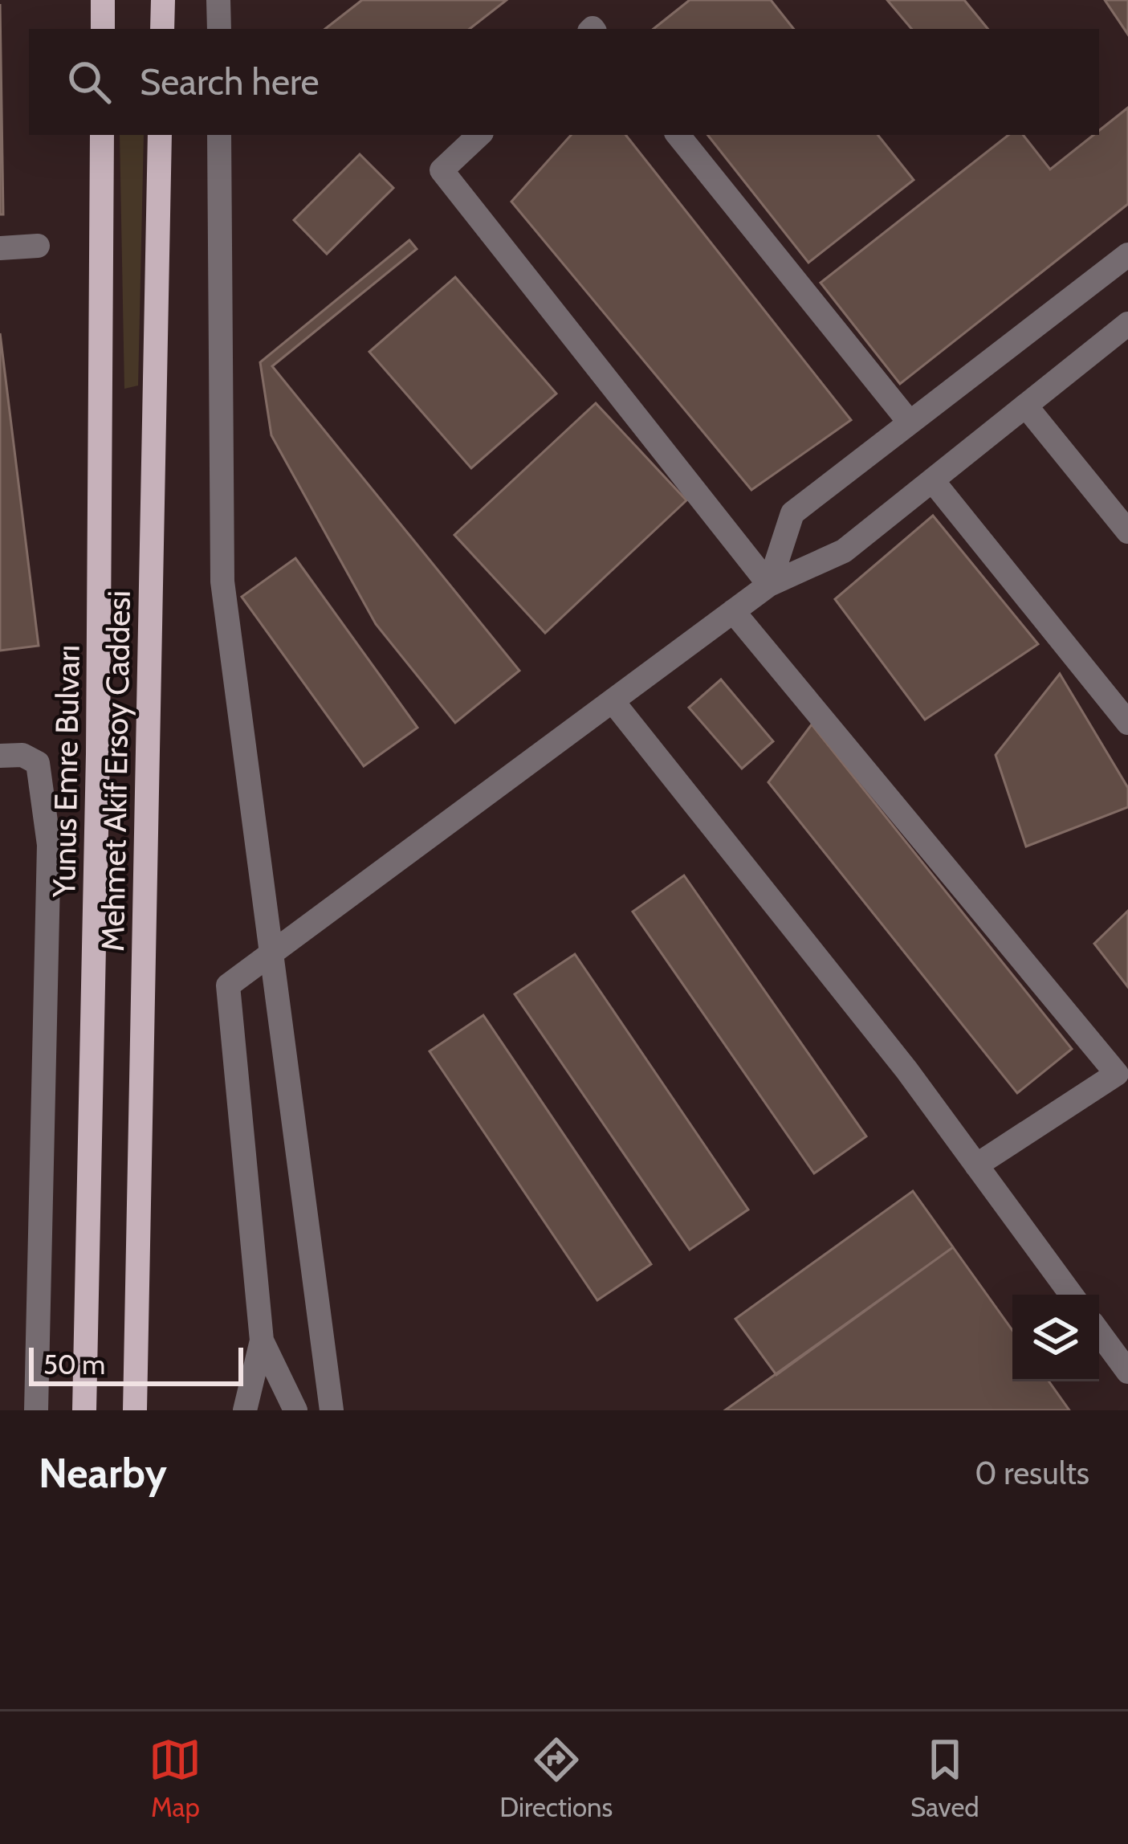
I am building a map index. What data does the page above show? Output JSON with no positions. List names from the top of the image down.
{
  "streets": {
    "main road": ["Yunus Emre Bulvarı", "Mehmet Akif Ersoy Caddesi"]
  },
  "scale_bar": "50 m",
  "page": {
    "search": "Search here",
    "scale": "50 m",
    "heading": ["Nearby", "0 results"],
    "nav": ["Map", "Directions", "Saved"]
  }
}
